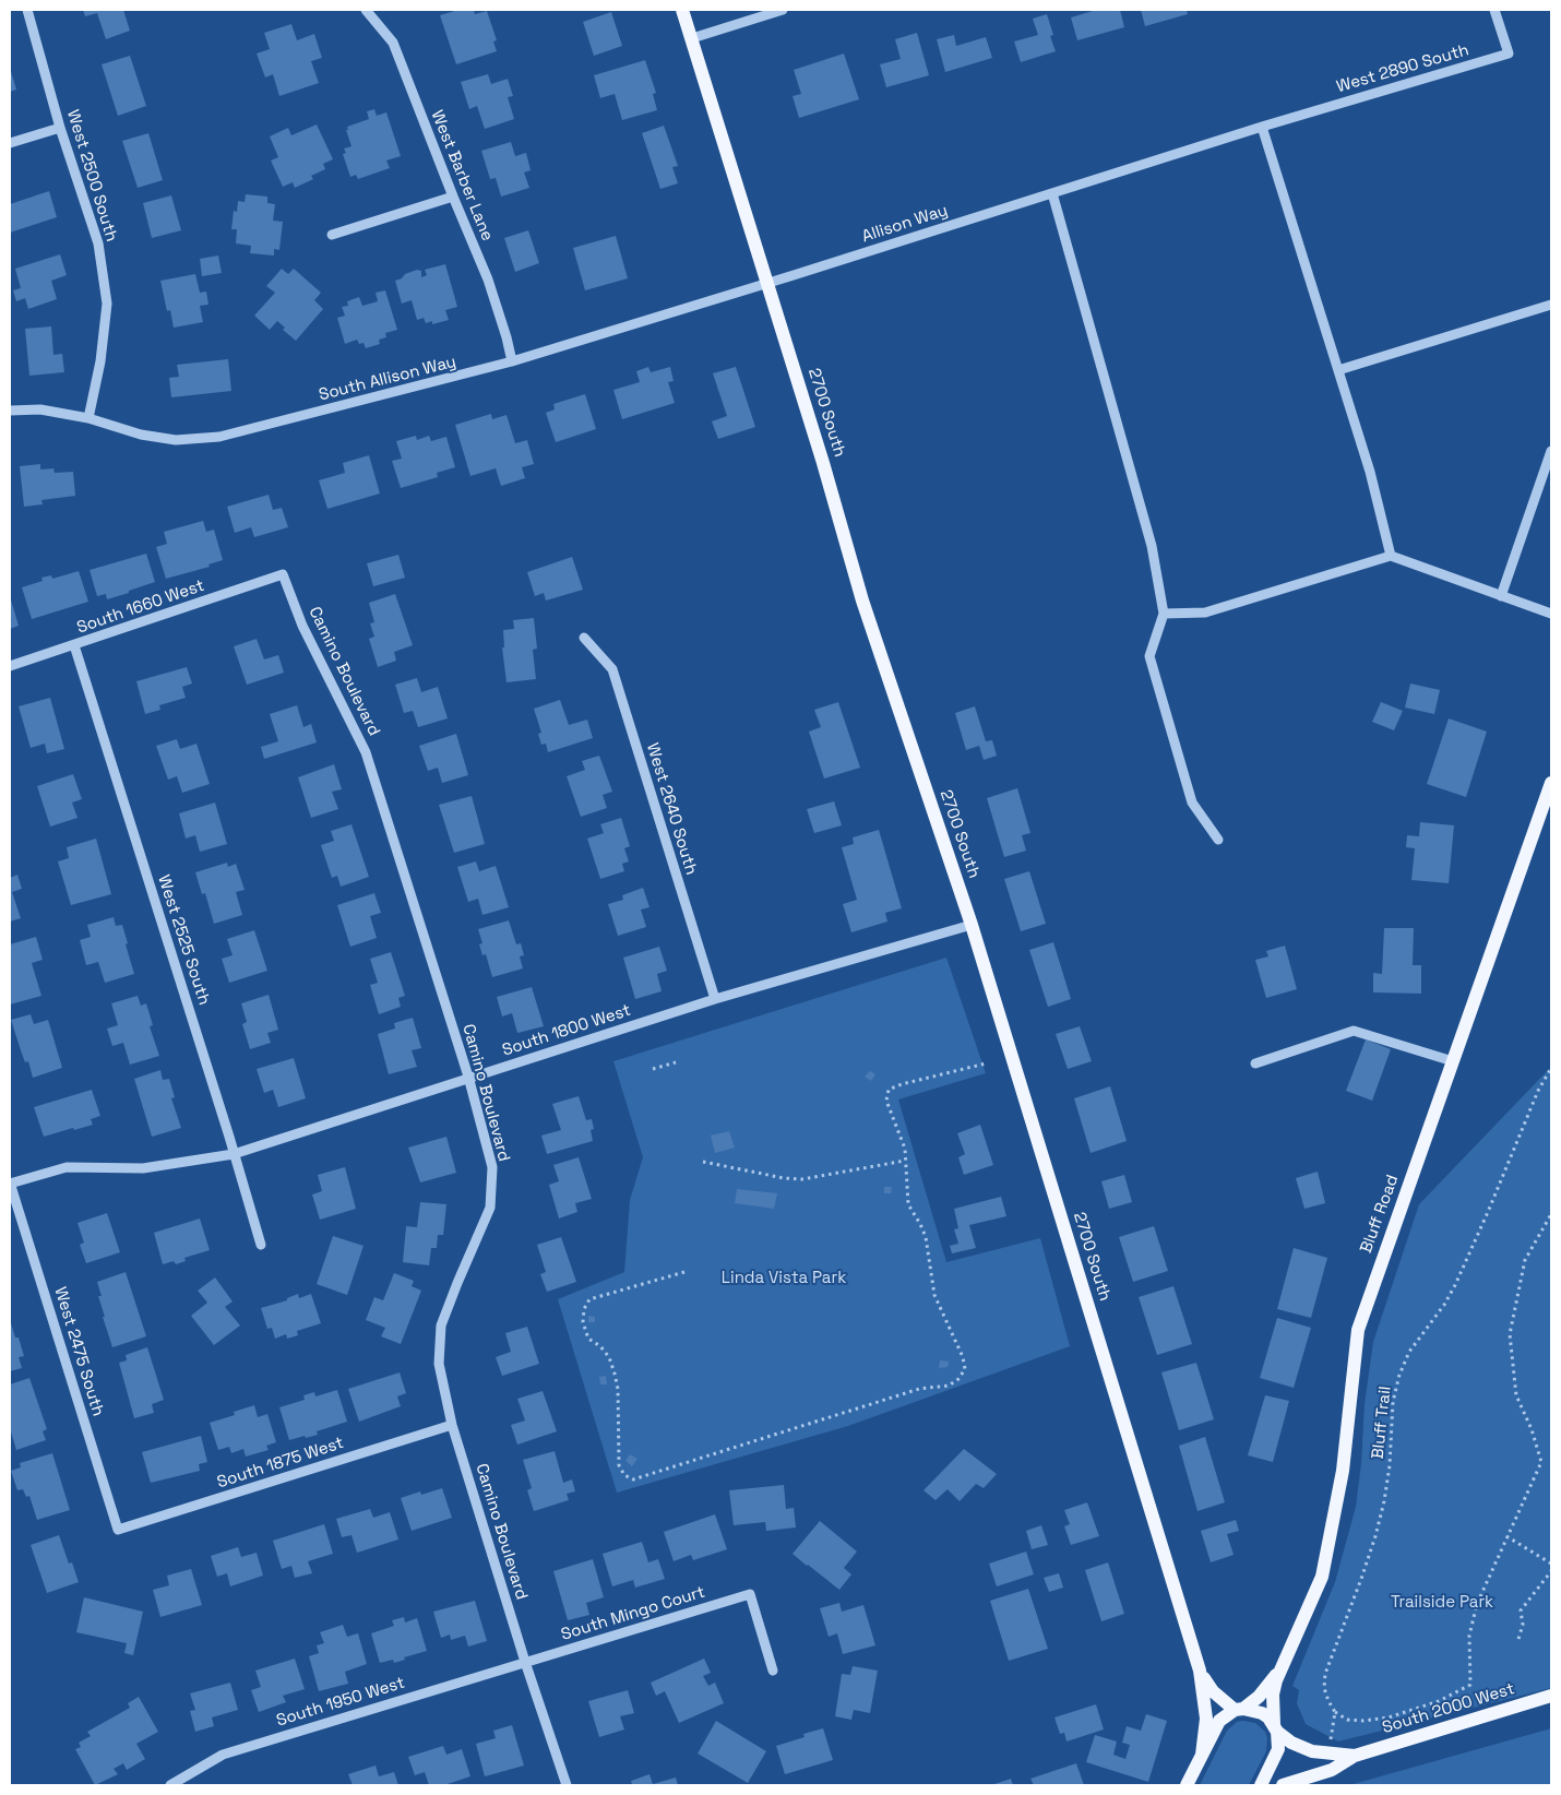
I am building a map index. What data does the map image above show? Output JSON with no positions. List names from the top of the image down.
{
  "streets": {
    "main road": ["2700 South", "Bluff Road", "South 2000 West"],
    "street": [
      "West 2890 South",
      "West 2500 South",
      "West Barber Lane",
      "Allison Way",
      "South Allison Way",
      "South 1660 West",
      "Camino Boulevard",
      "West 2640 South",
      "West 2525 South",
      "South 1800 West",
      "West 2475 South",
      "South 1875 West",
      "South Mingo Court",
      "South 1950 West"
    ],
    "path": ["Bluff Trail"]
  },
  "crossings": [
    ["West 2890 South", "Allison Way"],
    ["West 2500 South", "South Allison Way"],
    ["West Barber Lane", "South Allison Way"],
    ["Allison Way", "South Allison Way"],
    ["Allison Way", "2700 South"],
    ["South Allison Way", "2700 South"],
    ["2700 South", "South 1800 West"],
    ["2700 South", "Bluff Road"],
    ["2700 South", "South 2000 West"],
    ["South 1660 West", "Camino Boulevard"],
    ["South 1660 West", "West 2525 South"],
    ["Camino Boulevard", "South 1800 West"],
    ["Camino Boulevard", "South 1875 West"],
    ["Camino Boulevard", "South Mingo Court"],
    ["Camino Boulevard", "South 1950 West"],
    ["West 2640 South", "South 1800 West"],
    ["West 2525 South", "South 1800 West"],
    ["South 1800 West", "West 2475 South"],
    ["Bluff Road", "South 2000 West"],
    ["West 2475 South", "South 1875 West"],
    ["South Mingo Court", "South 1950 West"]
  ],
  "parks": ["Linda Vista Park", "Trailside Park"]
}
